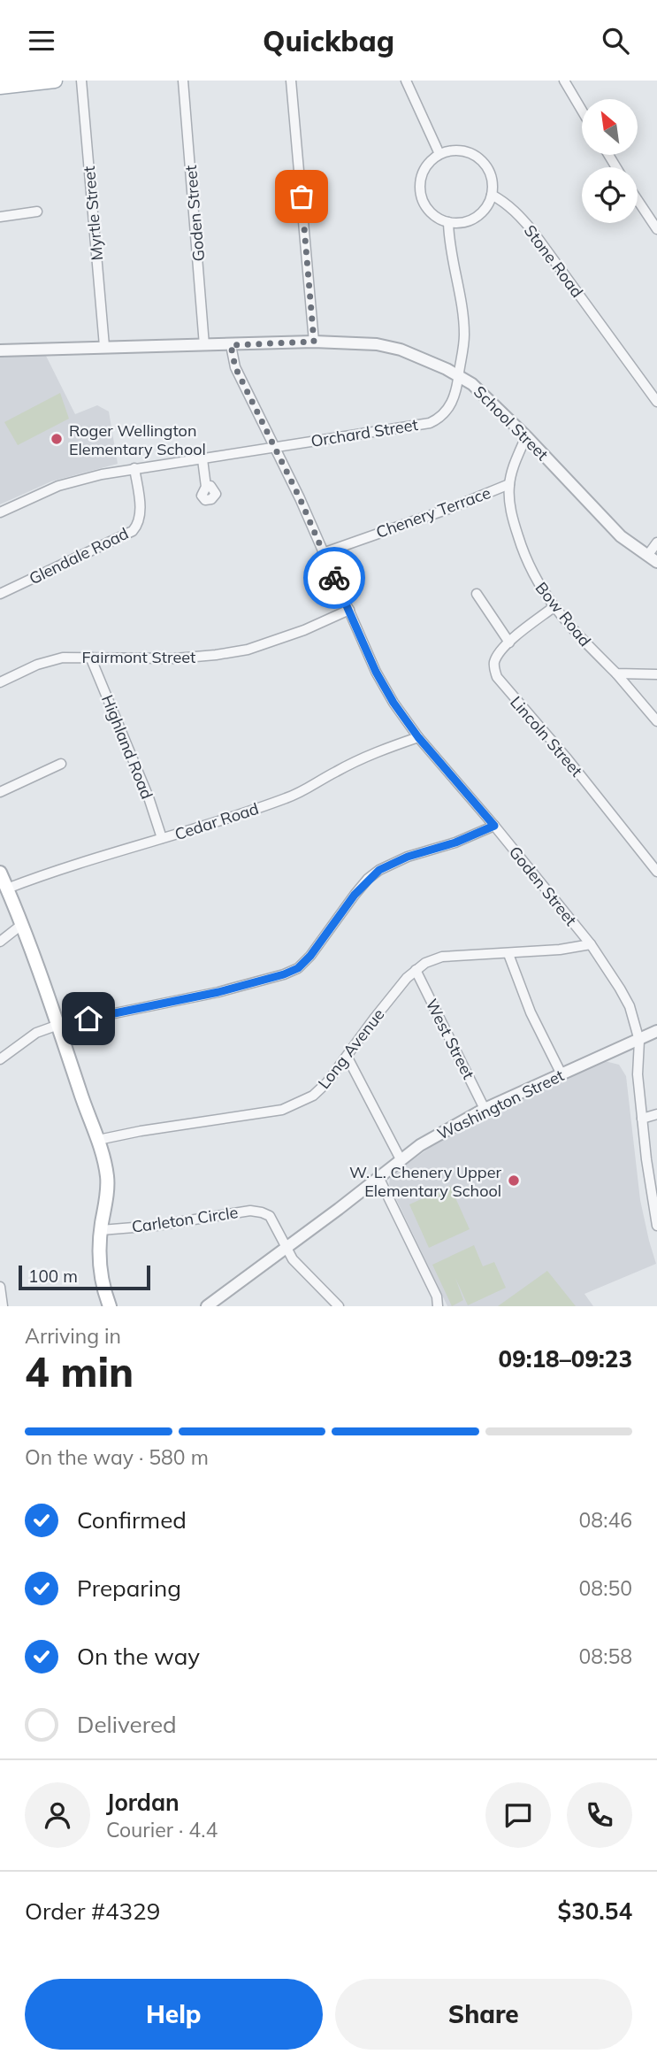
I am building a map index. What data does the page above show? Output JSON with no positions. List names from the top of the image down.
{
  "streets": {
    "street": [
      "Myrtle Street",
      "Goden Street",
      "Stone Road",
      "School Street",
      "Orchard Street",
      "Chenery Terrace",
      "Glendale Road",
      "Bow Road",
      "Fairmont Street",
      "Lincoln Street",
      "Highland Road",
      "Cedar Road",
      "West Street",
      "Long Avenue",
      "Washington Street",
      "Carleton Circle"
    ]
  },
  "crossings": [
    ["Myrtle Street", "School Street"],
    ["Goden Street", "School Street"],
    ["Goden Street", "Orchard Street"],
    ["Goden Street", "Chenery Terrace"],
    ["Goden Street", "Fairmont Street"],
    ["Goden Street", "Cedar Road"],
    ["Goden Street", "Long Avenue"],
    ["Goden Street", "Washington Street"],
    ["Stone Road", "Orchard Street"],
    ["School Street", "Orchard Street"],
    ["School Street", "Bow Road"],
    ["Orchard Street", "Glendale Road"],
    ["Chenery Terrace", "Bow Road"],
    ["Bow Road", "Lincoln Street"],
    ["Fairmont Street", "Highland Road"],
    ["Highland Road", "Cedar Road"],
    ["West Street", "Long Avenue"],
    ["West Street", "Washington Street"],
    ["Washington Street", "Carleton Circle"]
  ],
  "places": ["Roger Wellington Elementary School", "W. L. Chenery Upper Elementary School"],
  "scale_bar": "100 m",
  "north": "top left",
  "page": {
    "header": "Quickbag",
    "scale": "100 m",
    "heading": ["4 min", "Arriving in", "09:18–09:23"],
    "panel": [
      "Jordan",
      "Courier · 4.4",
      "Order #4329",
      "$30.54"
    ],
    "bar": "On the way · 580 m",
    "list": [
      ["Confirmed", "08:46"],
      ["Preparing", "08:50"],
      ["On the way", "08:58"],
      "Delivered"
    ],
    "buttons": ["Help", "Share"]
  }
}
